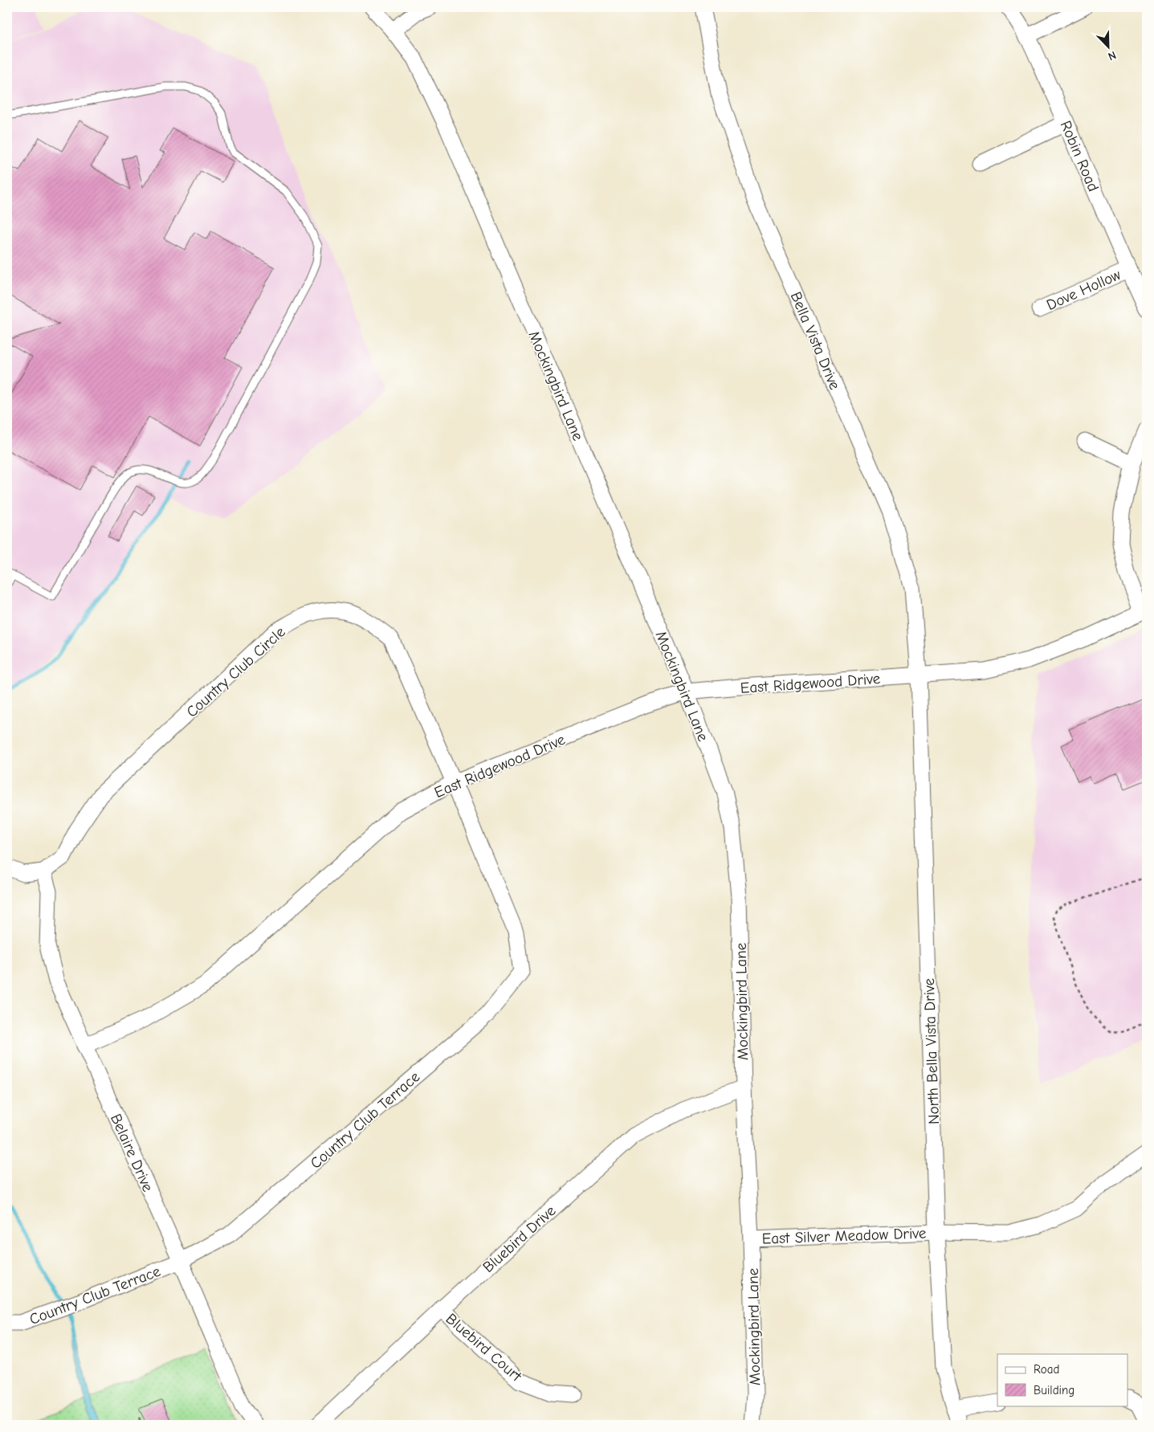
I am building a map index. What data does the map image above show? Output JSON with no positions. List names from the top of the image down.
{
  "streets": {
    "street": [
      "Robin Road",
      "Dove Hollow",
      "Bella Vista Drive",
      "Mockingbird Lane",
      "Country Club Circle",
      "East Ridgewood Drive",
      "North Bella Vista Drive",
      "Country Club Terrace",
      "Belaire Drive",
      "East Silver Meadow Drive",
      "Bluebird Drive",
      "Bluebird Court"
    ]
  },
  "crossings": [
    ["Robin Road", "Dove Hollow"],
    ["Bella Vista Drive", "East Ridgewood Drive"],
    ["Bella Vista Drive", "North Bella Vista Drive"],
    ["Mockingbird Lane", "East Ridgewood Drive"],
    ["Mockingbird Lane", "East Silver Meadow Drive"],
    ["Mockingbird Lane", "Bluebird Drive"],
    ["Country Club Circle", "East Ridgewood Drive"],
    ["Country Club Circle", "Country Club Terrace"],
    ["Country Club Circle", "Belaire Drive"],
    ["East Ridgewood Drive", "North Bella Vista Drive"],
    ["East Ridgewood Drive", "Country Club Terrace"],
    ["East Ridgewood Drive", "Belaire Drive"],
    ["North Bella Vista Drive", "East Silver Meadow Drive"],
    ["Country Club Terrace", "Belaire Drive"],
    ["Bluebird Drive", "Bluebird Court"]
  ],
  "legend": ["Road", "Building"],
  "north": "bottom right"
}
